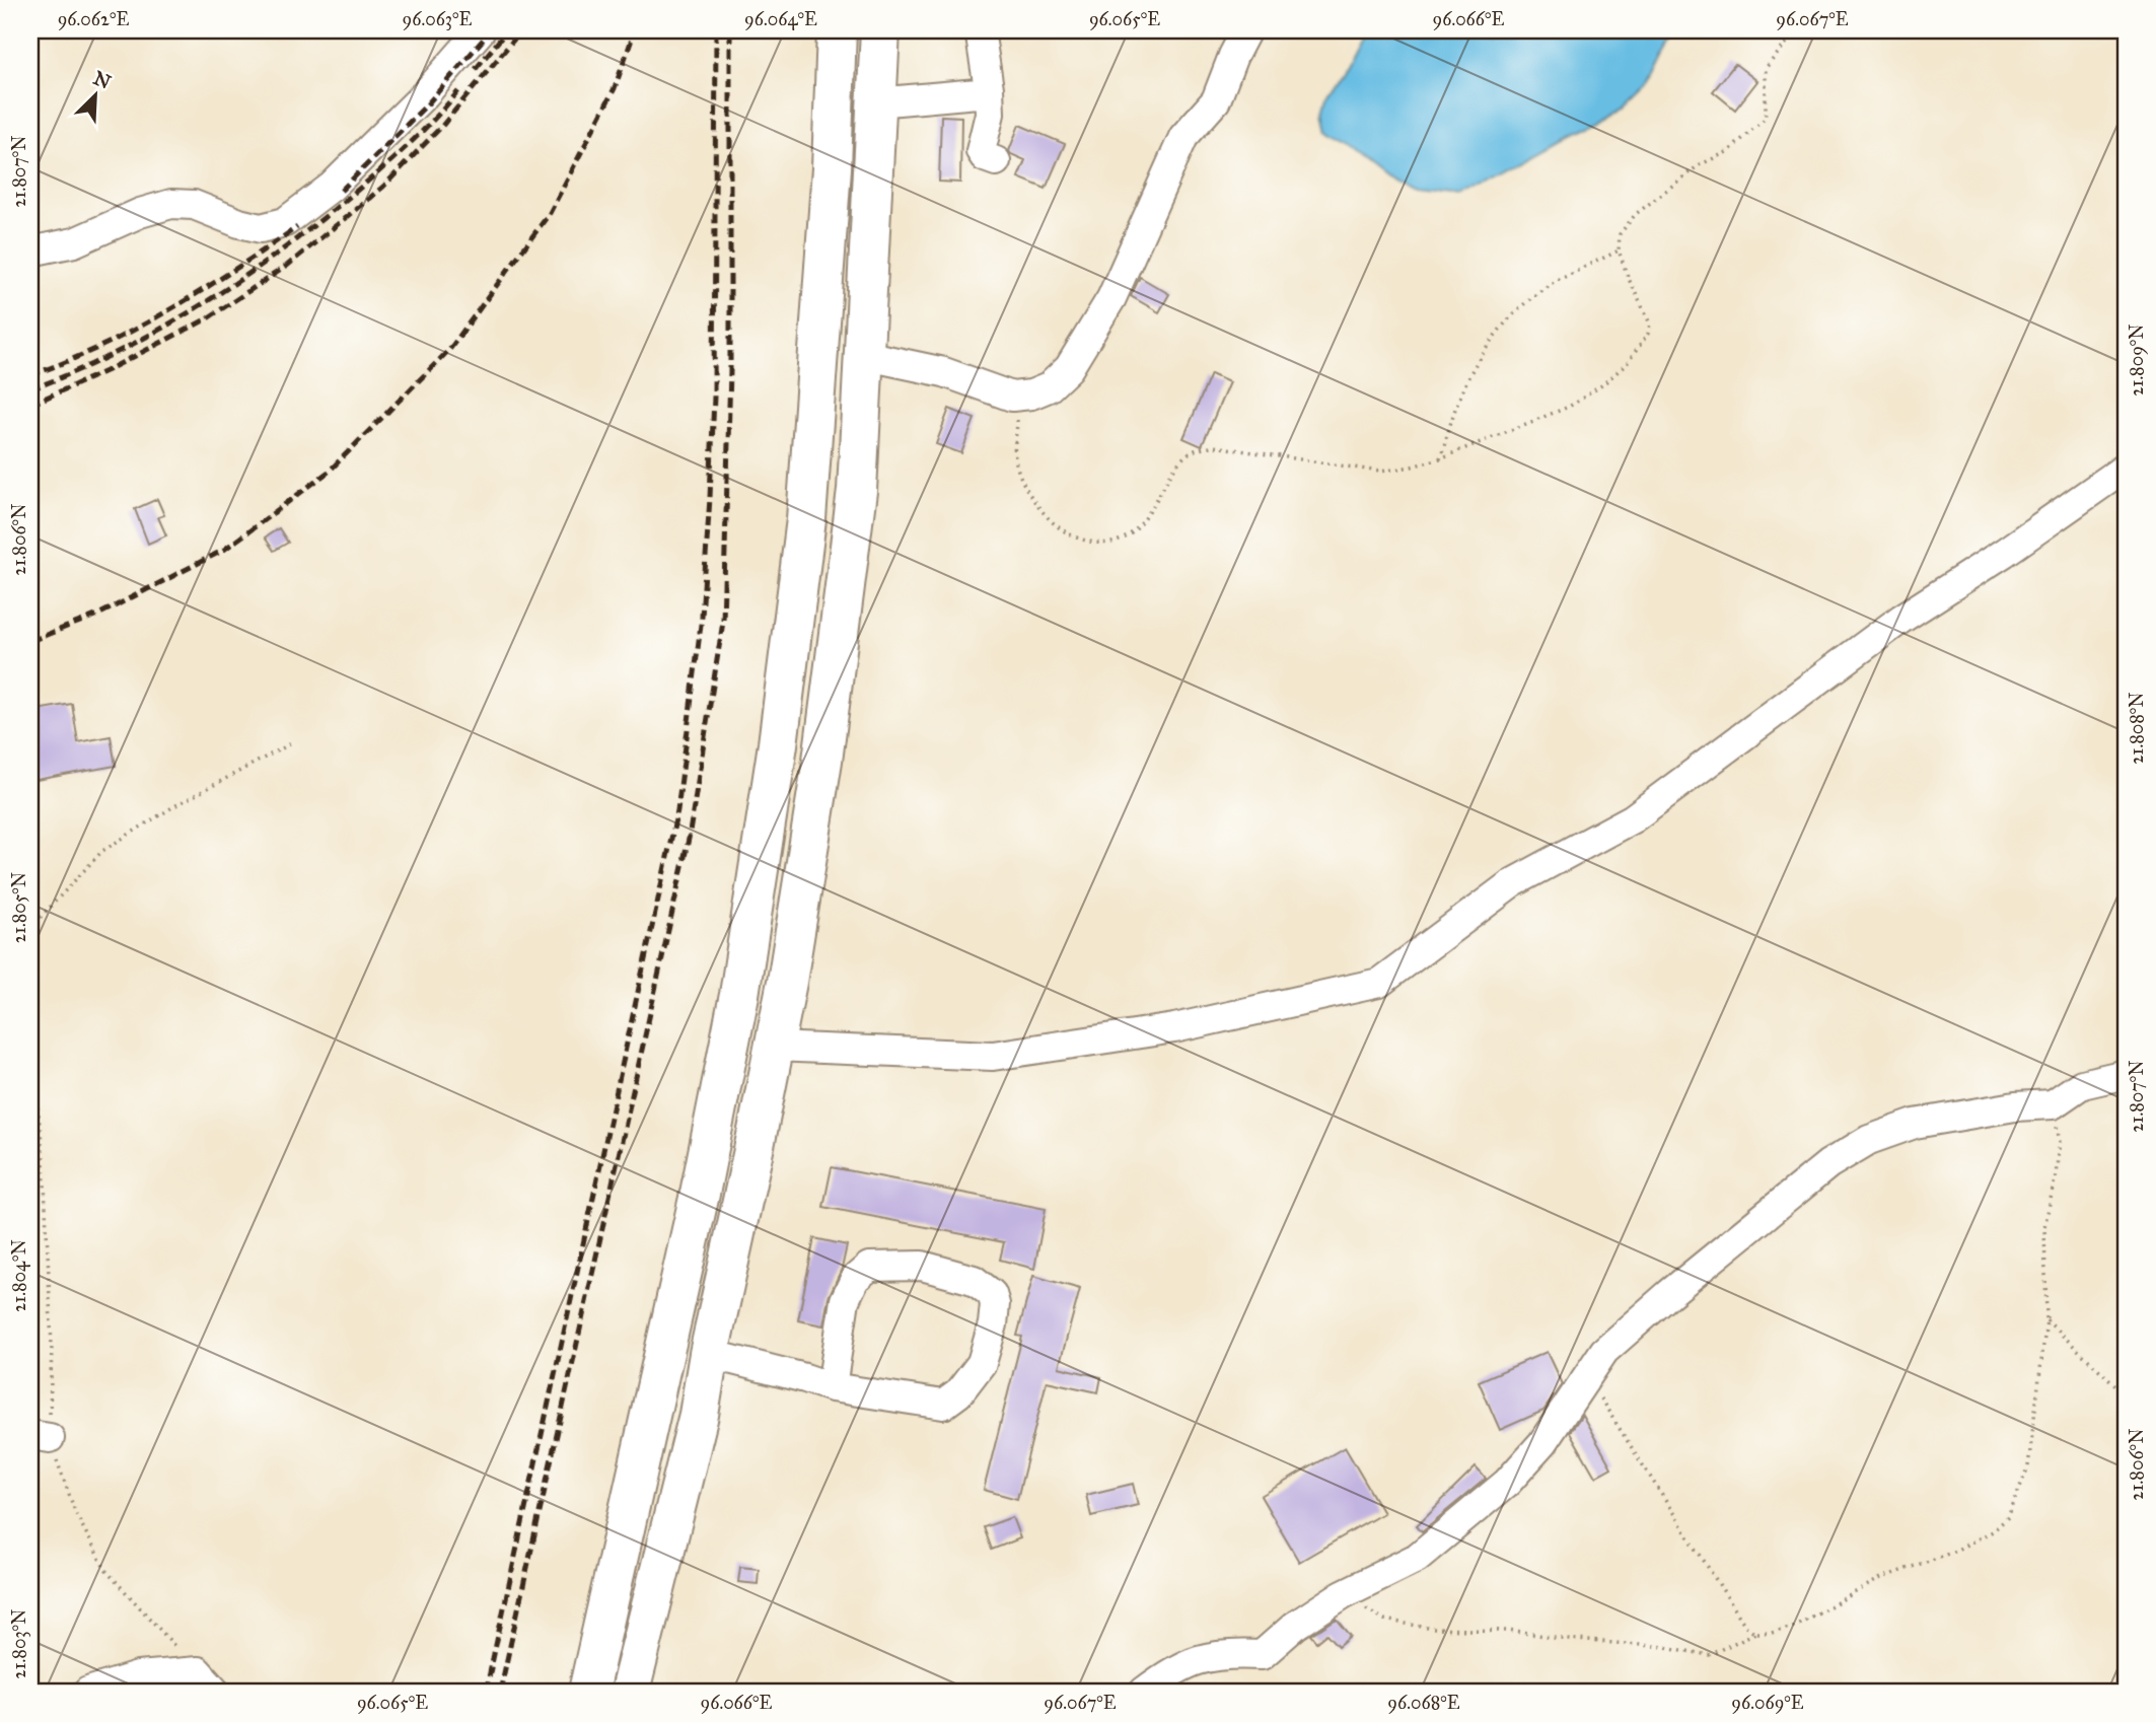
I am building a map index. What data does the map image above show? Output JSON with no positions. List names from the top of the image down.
{
  "north": "top right",
  "coordinates": [
    "96.062°E",
    "96.063°E",
    "96.064°E",
    "96.065°E",
    "96.066°E",
    "96.067°E",
    "21.807°N",
    "21.809°N",
    "21.806°N",
    "21.808°N",
    "21.805°N",
    "21.804°N",
    "21.803°N",
    "96.068°E",
    "96.069°E"
  ]
}
